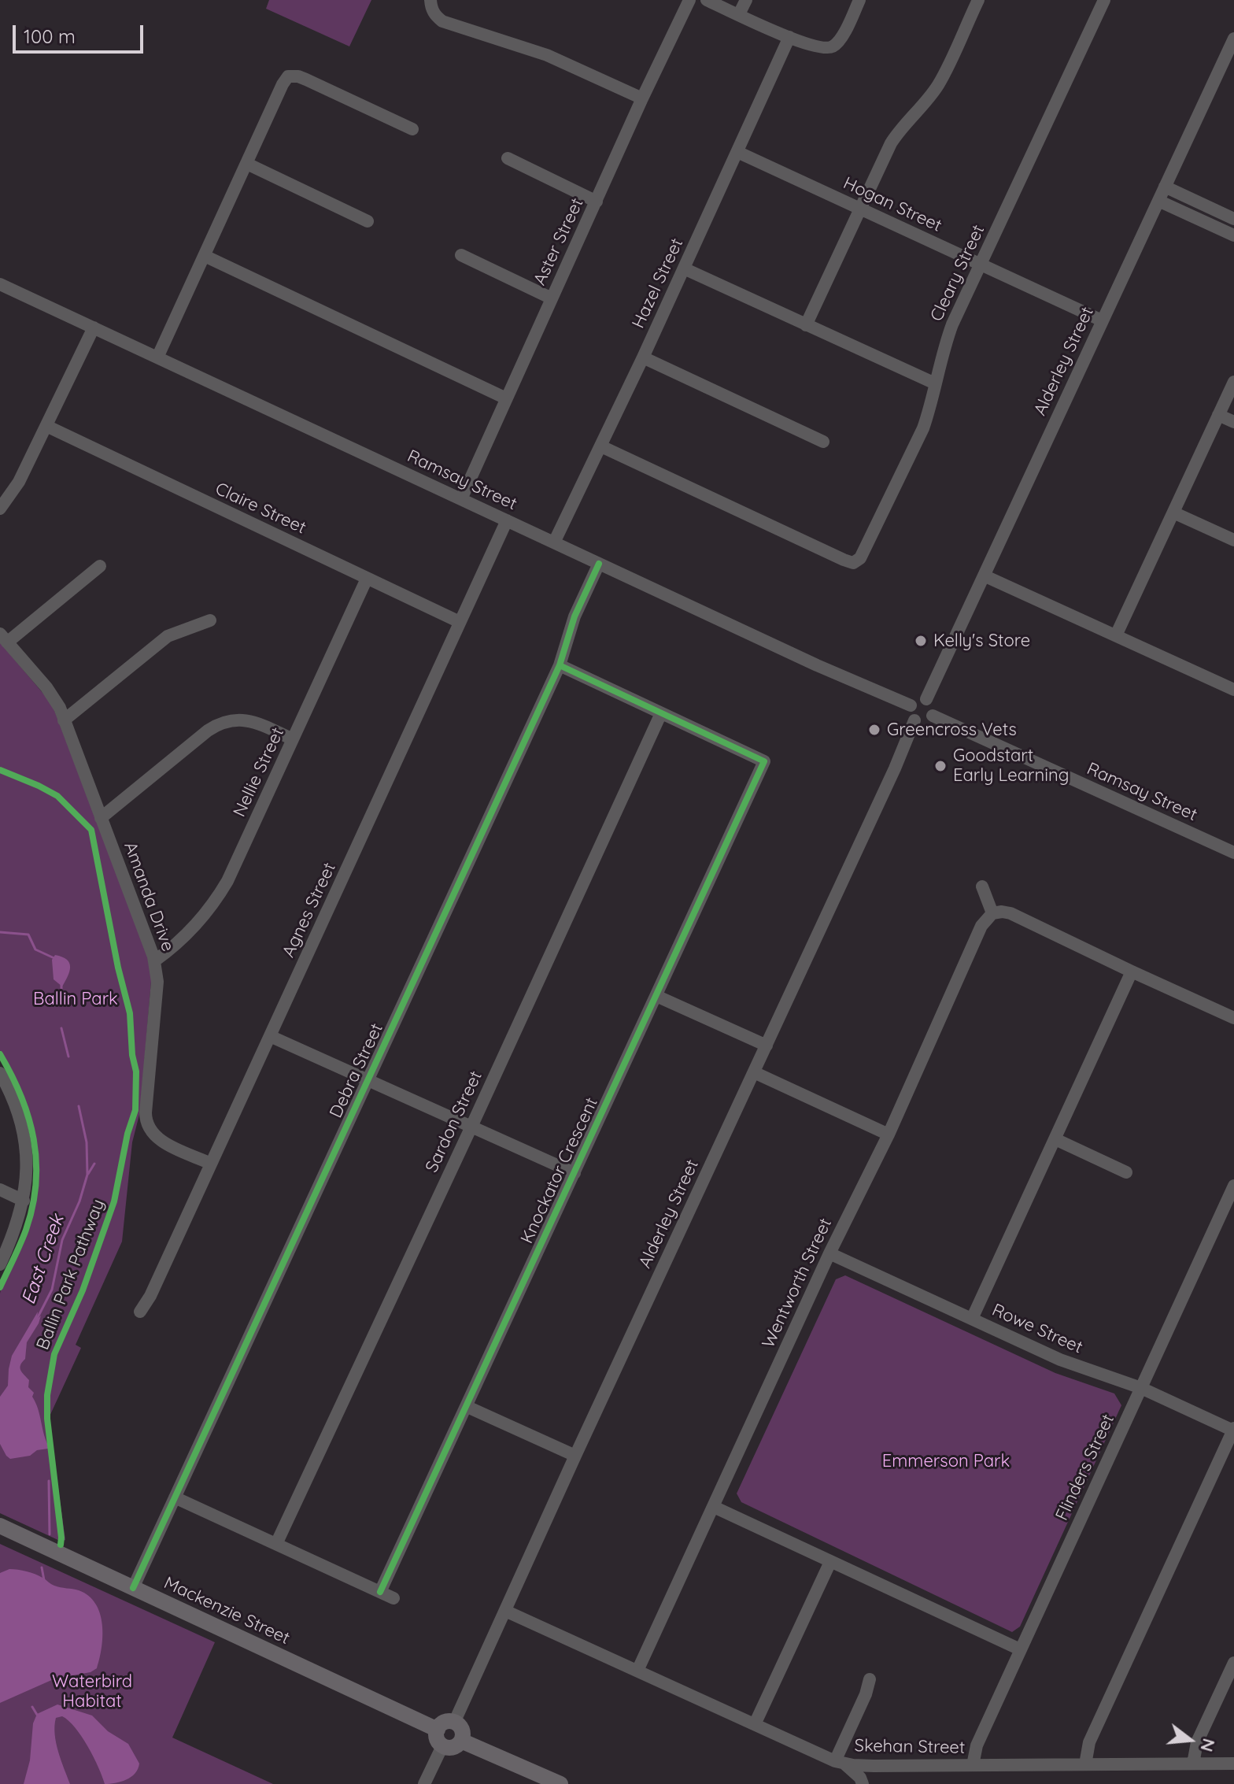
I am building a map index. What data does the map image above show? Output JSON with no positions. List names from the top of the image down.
{
  "streets": {
    "main road": ["Mackenzie Street"],
    "street": [
      "Hogan Street",
      "Aster Street",
      "Cleary Street",
      "Hazel Street",
      "Alderley Street",
      "Ramsay Street",
      "Claire Street",
      "Nellie Street",
      "Amanda Drive",
      "Agnes Street",
      "Debra Street",
      "Sardon Street",
      "Knockator Crescent",
      "Wentworth Street",
      "Rowe Street",
      "Flinders Street",
      "Skehan Street"
    ],
    "cycle path": ["Ballin Park Pathway"]
  },
  "crossings": [
    ["Hogan Street", "Cleary Street"],
    ["Hogan Street", "Hazel Street"],
    ["Hogan Street", "Alderley Street"],
    ["Aster Street", "Ramsay Street"],
    ["Cleary Street", "Hazel Street"],
    ["Hazel Street", "Ramsay Street"],
    ["Alderley Street", "Ramsay Street"],
    ["Alderley Street", "Mackenzie Street"],
    ["Alderley Street", "Skehan Street"],
    ["Ramsay Street", "Agnes Street"],
    ["Ramsay Street", "Debra Street"],
    ["Claire Street", "Nellie Street"],
    ["Claire Street", "Agnes Street"],
    ["Nellie Street", "Amanda Drive"],
    ["Amanda Drive", "Agnes Street"],
    ["Debra Street", "Knockator Crescent"],
    ["Debra Street", "Mackenzie Street"],
    ["Sardon Street", "Knockator Crescent"],
    ["Wentworth Street", "Rowe Street"],
    ["Wentworth Street", "Skehan Street"],
    ["Rowe Street", "Flinders Street"],
    ["Flinders Street", "Skehan Street"]
  ],
  "water": ["East Creek"],
  "parks": ["Ballin Park", "Emmerson Park", "Waterbird Habitat"],
  "places": ["Kelly's Store", "Greencross Vets", "Goodstart Early Learning"],
  "scale_bar": "100 m",
  "north": "right"
}
